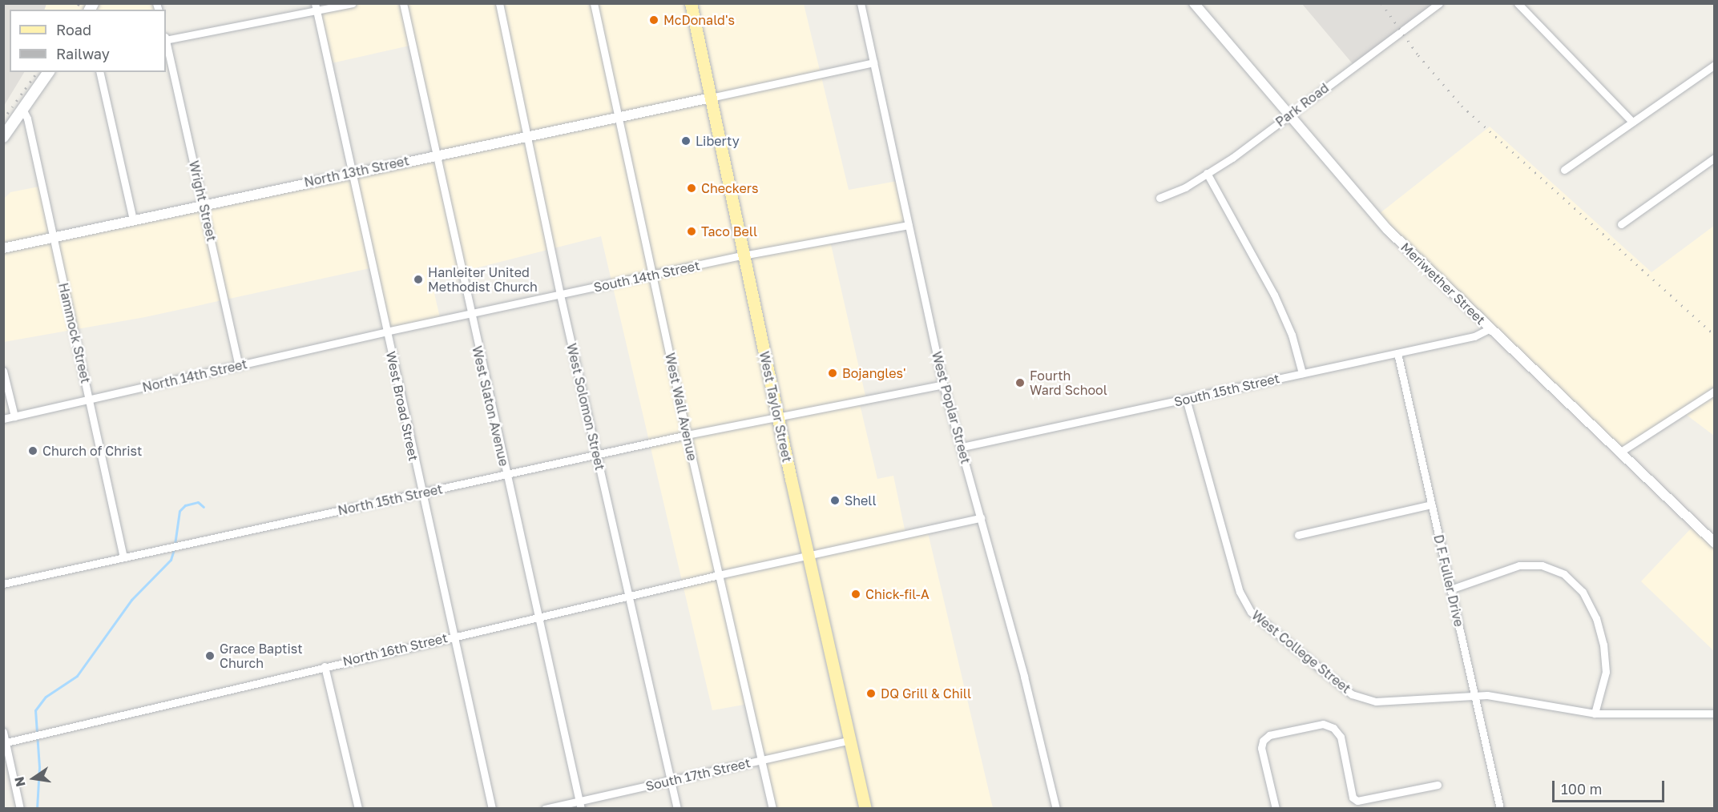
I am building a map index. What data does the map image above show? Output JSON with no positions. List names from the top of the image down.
{
  "streets": {
    "main road": ["West Taylor Street"],
    "street": [
      "Park Road",
      "North 13th Street",
      "Wright Street",
      "South 14th Street",
      "Meriwether Street",
      "Hammock Street",
      "North 14th Street",
      "South 15th Street",
      "West Broad Street",
      "West Slaton Avenue",
      "West Solomon Street",
      "West Wall Avenue",
      "West Poplar Street",
      "North 15th Street",
      "D F Fuller Drive",
      "North 16th Street",
      "West College Street",
      "South 17th Street"
    ]
  },
  "crossings": [
    ["Park Road", "Meriwether Street"],
    ["North 13th Street", "Wright Street"],
    ["North 13th Street", "Hammock Street"],
    ["North 13th Street", "West Broad Street"],
    ["North 13th Street", "West Slaton Avenue"],
    ["North 13th Street", "West Solomon Street"],
    ["North 13th Street", "West Wall Avenue"],
    ["North 13th Street", "West Taylor Street"],
    ["Wright Street", "North 14th Street"],
    ["South 14th Street", "North 14th Street"],
    ["South 14th Street", "West Broad Street"],
    ["South 14th Street", "West Slaton Avenue"],
    ["South 14th Street", "West Solomon Street"],
    ["South 14th Street", "West Wall Avenue"],
    ["South 14th Street", "West Taylor Street"],
    ["South 14th Street", "West Poplar Street"],
    ["Meriwether Street", "South 15th Street"],
    ["Hammock Street", "North 14th Street"],
    ["Hammock Street", "North 15th Street"],
    ["North 14th Street", "West Broad Street"],
    ["South 15th Street", "West Poplar Street"],
    ["South 15th Street", "D F Fuller Drive"],
    ["South 15th Street", "West College Street"],
    ["West Broad Street", "North 15th Street"],
    ["West Broad Street", "North 16th Street"],
    ["West Slaton Avenue", "North 15th Street"],
    ["West Slaton Avenue", "North 16th Street"],
    ["West Slaton Avenue", "South 17th Street"],
    ["West Solomon Street", "North 15th Street"],
    ["West Solomon Street", "North 16th Street"],
    ["West Solomon Street", "South 17th Street"],
    ["West Wall Avenue", "North 15th Street"],
    ["West Wall Avenue", "North 16th Street"],
    ["West Wall Avenue", "South 17th Street"],
    ["West Taylor Street", "North 15th Street"],
    ["West Taylor Street", "North 16th Street"],
    ["West Taylor Street", "South 17th Street"],
    ["West Poplar Street", "North 16th Street"],
    ["D F Fuller Drive", "West College Street"]
  ],
  "places": [
    "McDonald's",
    "Liberty",
    "Checkers",
    "Taco Bell",
    "Hanleiter United Methodist Church",
    "Bojangles'",
    "Fourth Ward School",
    "Church of Christ",
    "Shell",
    "Chick-fil-A",
    "Grace Baptist Church",
    "DQ Grill & Chill"
  ],
  "legend": ["Road", "Railway"],
  "scale_bar": "100 m",
  "north": "left"
}
